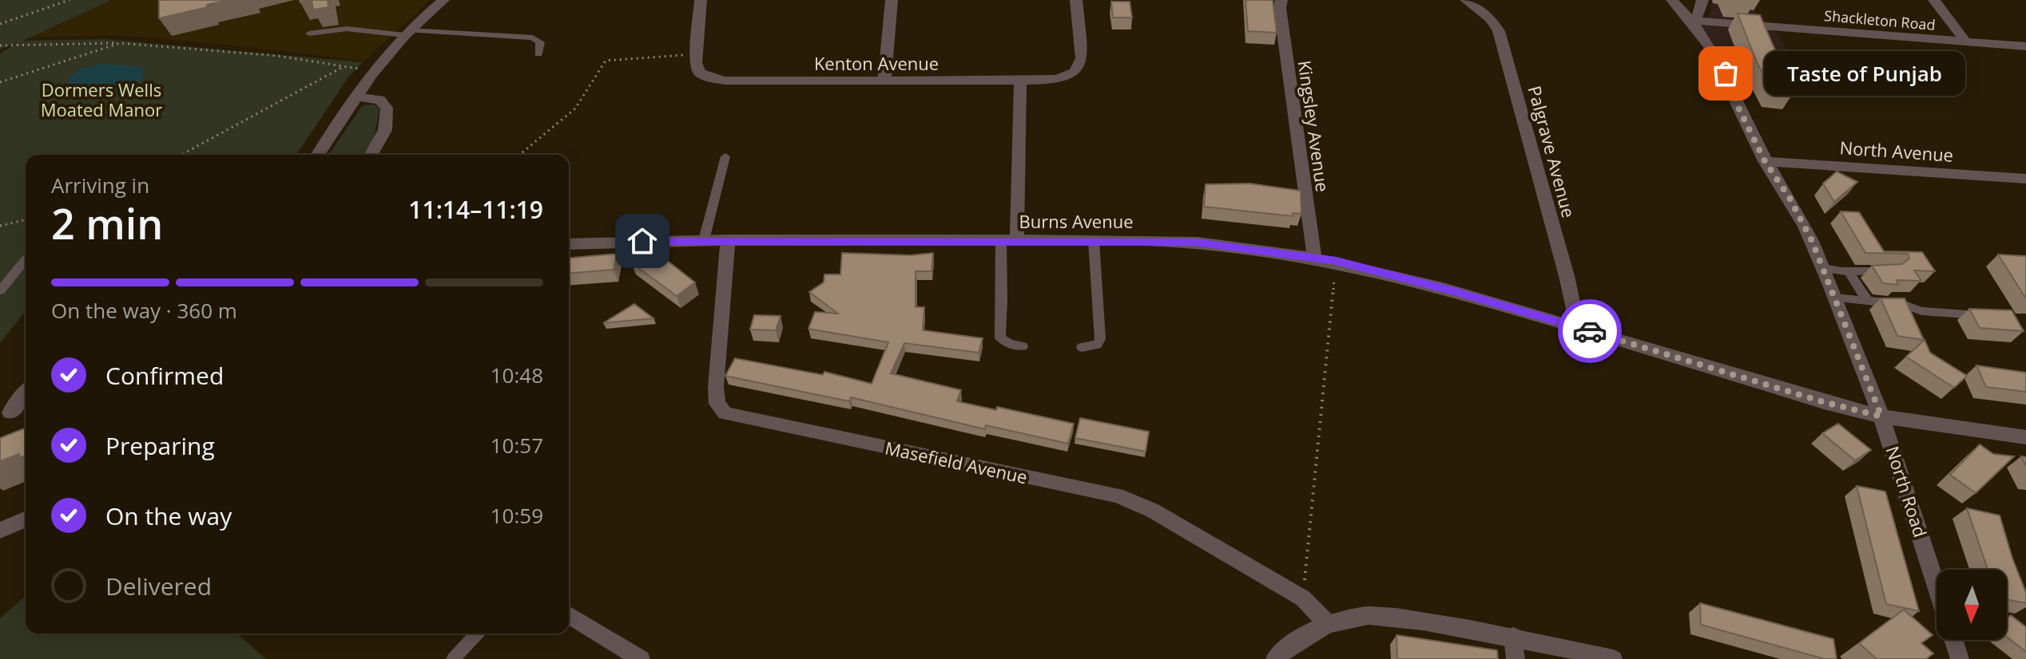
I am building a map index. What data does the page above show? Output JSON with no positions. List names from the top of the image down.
{
  "streets": {
    "street": [
      "Shackleton Road",
      "Kenton Avenue",
      "Kingsley Avenue",
      "North Avenue",
      "Palgrave Avenue",
      "Burns Avenue",
      "Masefield Avenue",
      "North Road"
    ]
  },
  "crossings": [
    ["Shackleton Road", "North Road"],
    ["Kingsley Avenue", "Burns Avenue"],
    ["North Avenue", "North Road"],
    ["Palgrave Avenue", "Burns Avenue"],
    ["Burns Avenue", "Masefield Avenue"],
    ["Burns Avenue", "North Road"]
  ],
  "parks": ["Dormers Wells Moated Manor"],
  "places": ["Taste of Punjab"],
  "north": "bottom",
  "page": {
    "bubble": "Taste of Punjab",
    "heading": ["2 min", "Arriving in", "11:14–11:19"],
    "bar": "On the way · 360 m",
    "list": [
      ["Confirmed", "10:48"],
      ["Preparing", "10:57"],
      ["On the way", "10:59"],
      "Delivered"
    ]
  }
}
